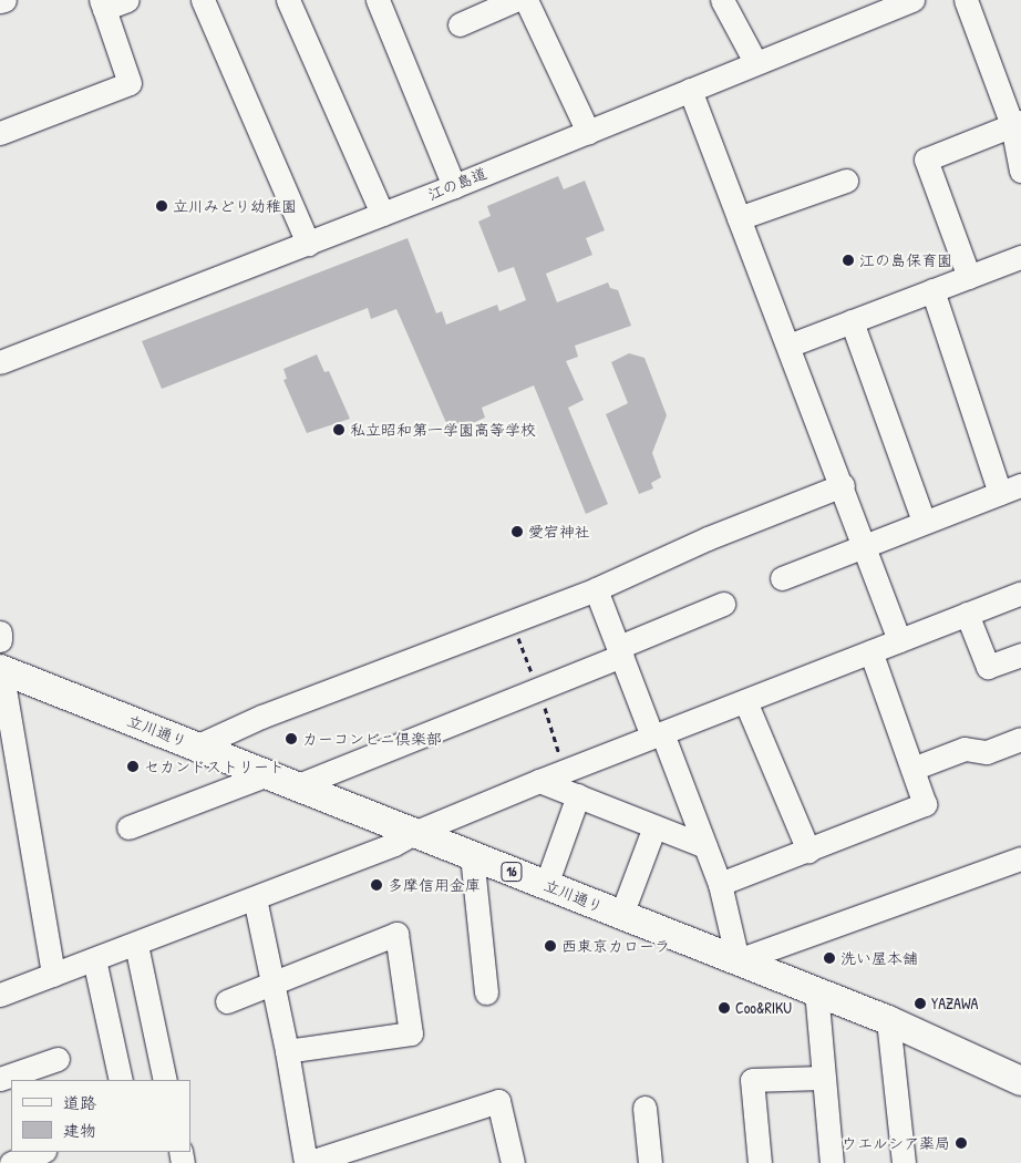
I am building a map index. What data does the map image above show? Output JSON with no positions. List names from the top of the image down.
{
  "streets": {
    "main road": ["立川通り", "16"],
    "street": ["江の島道"]
  },
  "places": [
    "立川みどり幼稚園",
    "江の島保育園",
    "私立昭和第一学園高等学校",
    "愛宕神社",
    "カーコンビニ倶楽部",
    "セカンドストリート",
    "多摩信用金庫",
    "西東京カローラ",
    "洗い屋本舗",
    "YAZAWA",
    "Coo&RIKU",
    "ウエルシア薬局"
  ],
  "legend": ["道路", "建物"]
}
